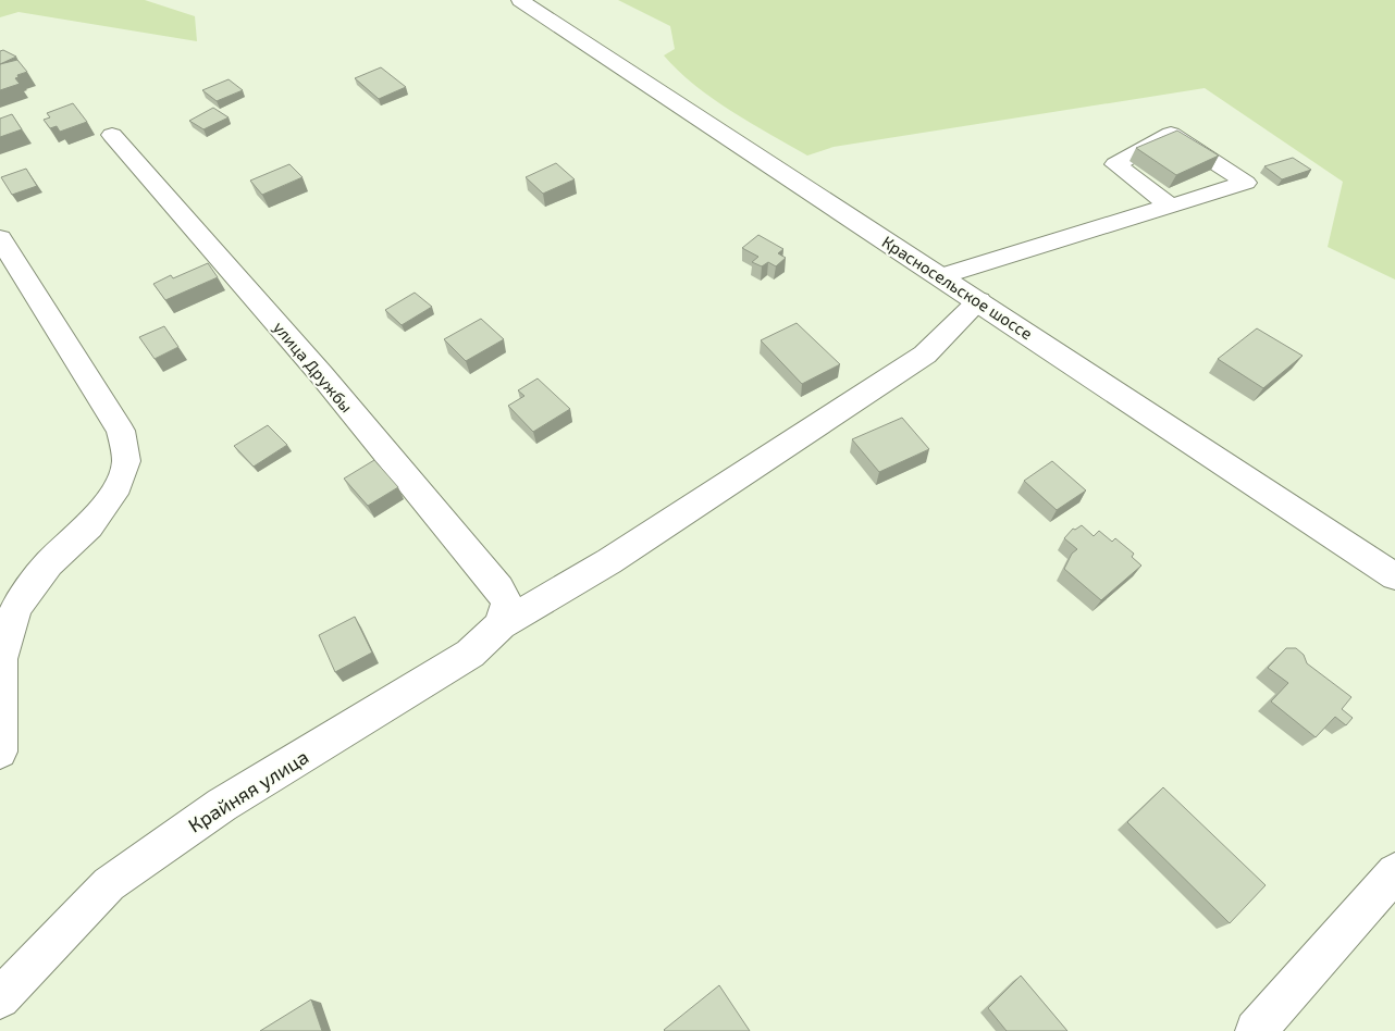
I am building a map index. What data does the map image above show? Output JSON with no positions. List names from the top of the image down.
{
  "streets": {
    "street": ["Красносельское шоссе", "улица Дружбы", "Крайняя улица"]
  },
  "crossings": [
    ["Красносельское шоссе", "Крайняя улица"],
    ["улица Дружбы", "Крайняя улица"]
  ]
}
